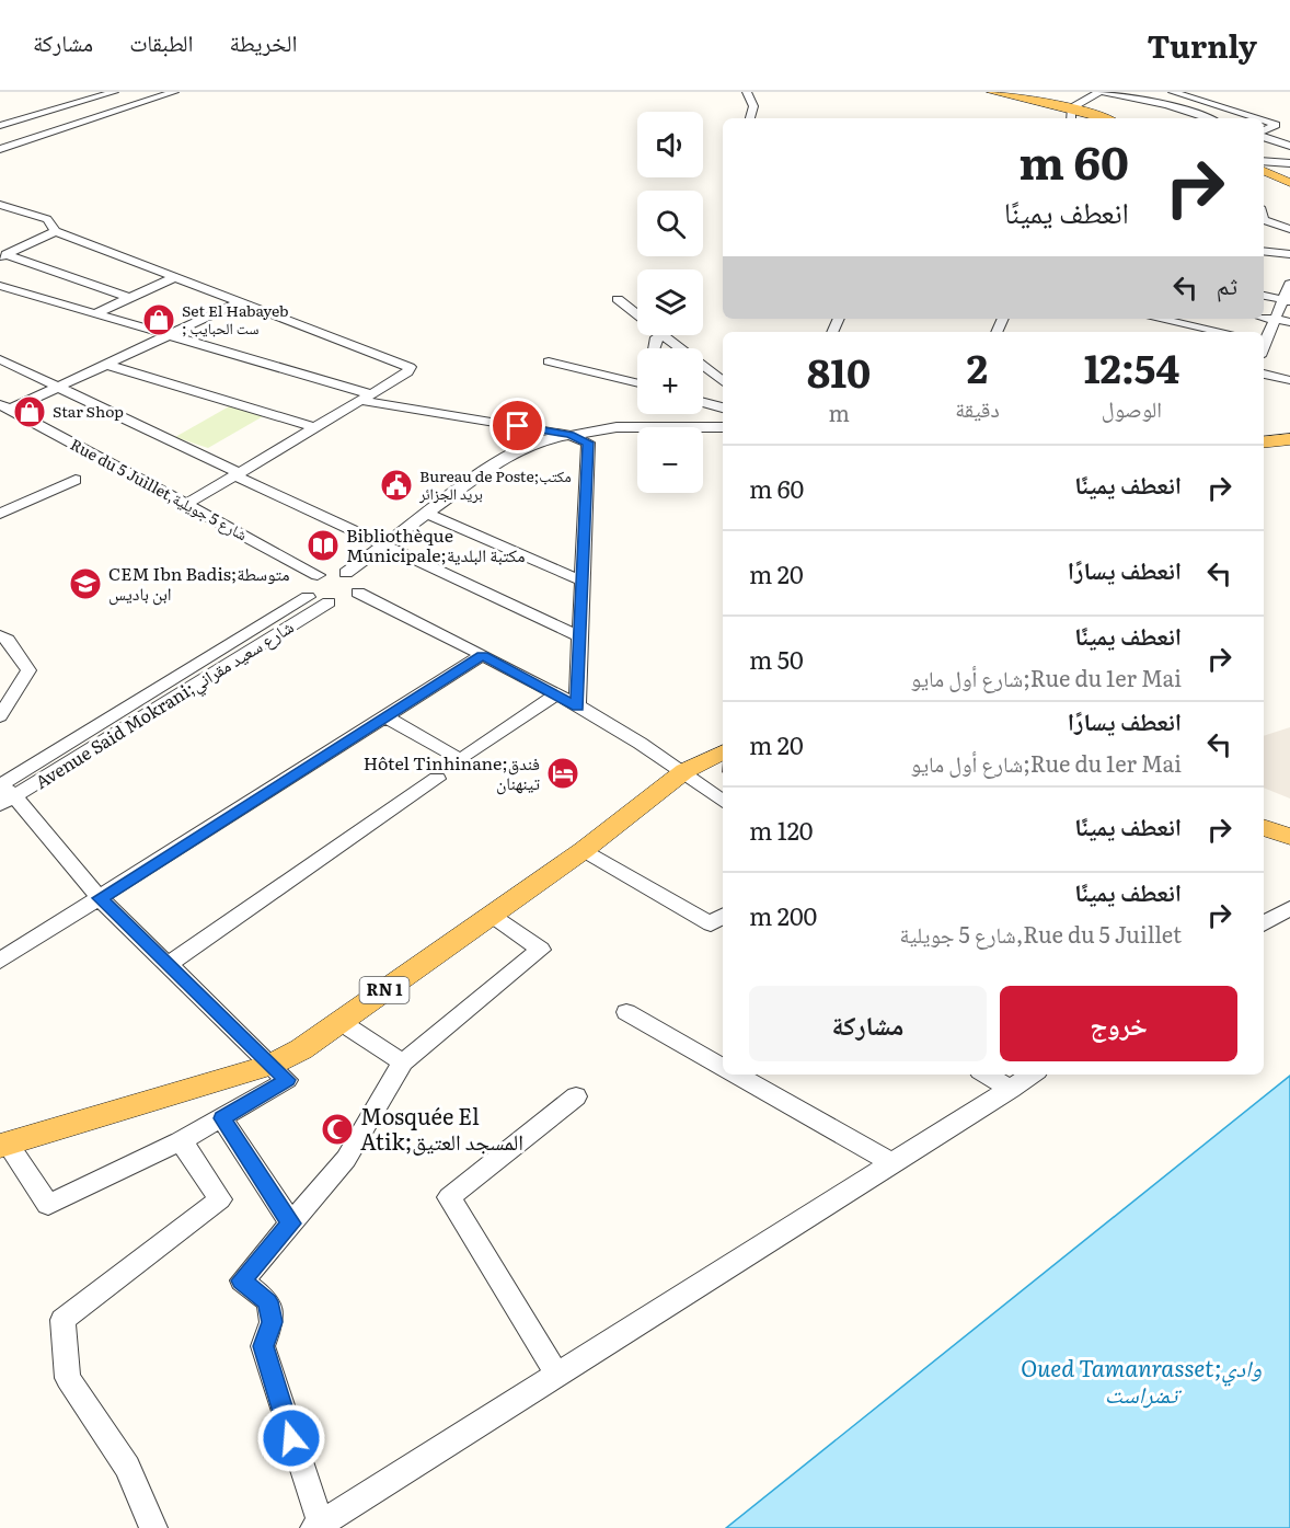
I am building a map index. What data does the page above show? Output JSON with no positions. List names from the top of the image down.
{
  "streets": {
    "main road": ["RN 1"],
    "street": ["Rue du 5 Juillet,شارع 5 جويلية", "Avenue Said Mokrani;شارع سعيد مقراني"]
  },
  "water": ["Oued Tamanrasset;وادي تمنراست"],
  "places": {
    "shop": ["Set El Habayeb ; ست الحبايب", "Star Shop"],
    "public building": ["Bureau de Poste;مكتب بريد الجزائر"],
    "library": ["Bibliothèque Municipale;مكتبة البلدية"],
    "school or university": ["CEM Ibn Badis;متوسطة ابن باديس"],
    "hotel": ["Hôtel Tinhinane;فندق تينهنان"],
    "mosque": ["Mosquée El Atik;المسجد العتيق"]
  },
  "page": {
    "header": "Turnly",
    "nav": ["الخريطة", "الطبقات", "مشاركة"],
    "map_buttons": ["+", "−"],
    "turn": ["60 m", "انعطف يمينًا"],
    "then": "ثم",
    "eta": [
      "12:54",
      "الوصول",
      "2",
      "دقيقة",
      "810",
      "m"
    ],
    "list": [
      {
        "name": "انعطف يمينًا",
        "value": "60 m"
      },
      {
        "name": "انعطف يسارًا",
        "value": "20 m"
      },
      {
        "name": "انعطف يمينًا",
        "note": "Rue du 1er Mai;شارع أول مايو",
        "value": "50 m"
      },
      {
        "name": "انعطف يسارًا",
        "note": "Rue du 1er Mai;شارع أول مايو",
        "value": "20 m"
      },
      {
        "name": "انعطف يمينًا",
        "value": "120 m"
      },
      {
        "name": "انعطف يمينًا",
        "note": "Rue du 5 Juillet,شارع 5 جويلية",
        "value": "200 m"
      }
    ],
    "buttons": ["خروج", "مشاركة"]
  }
}
